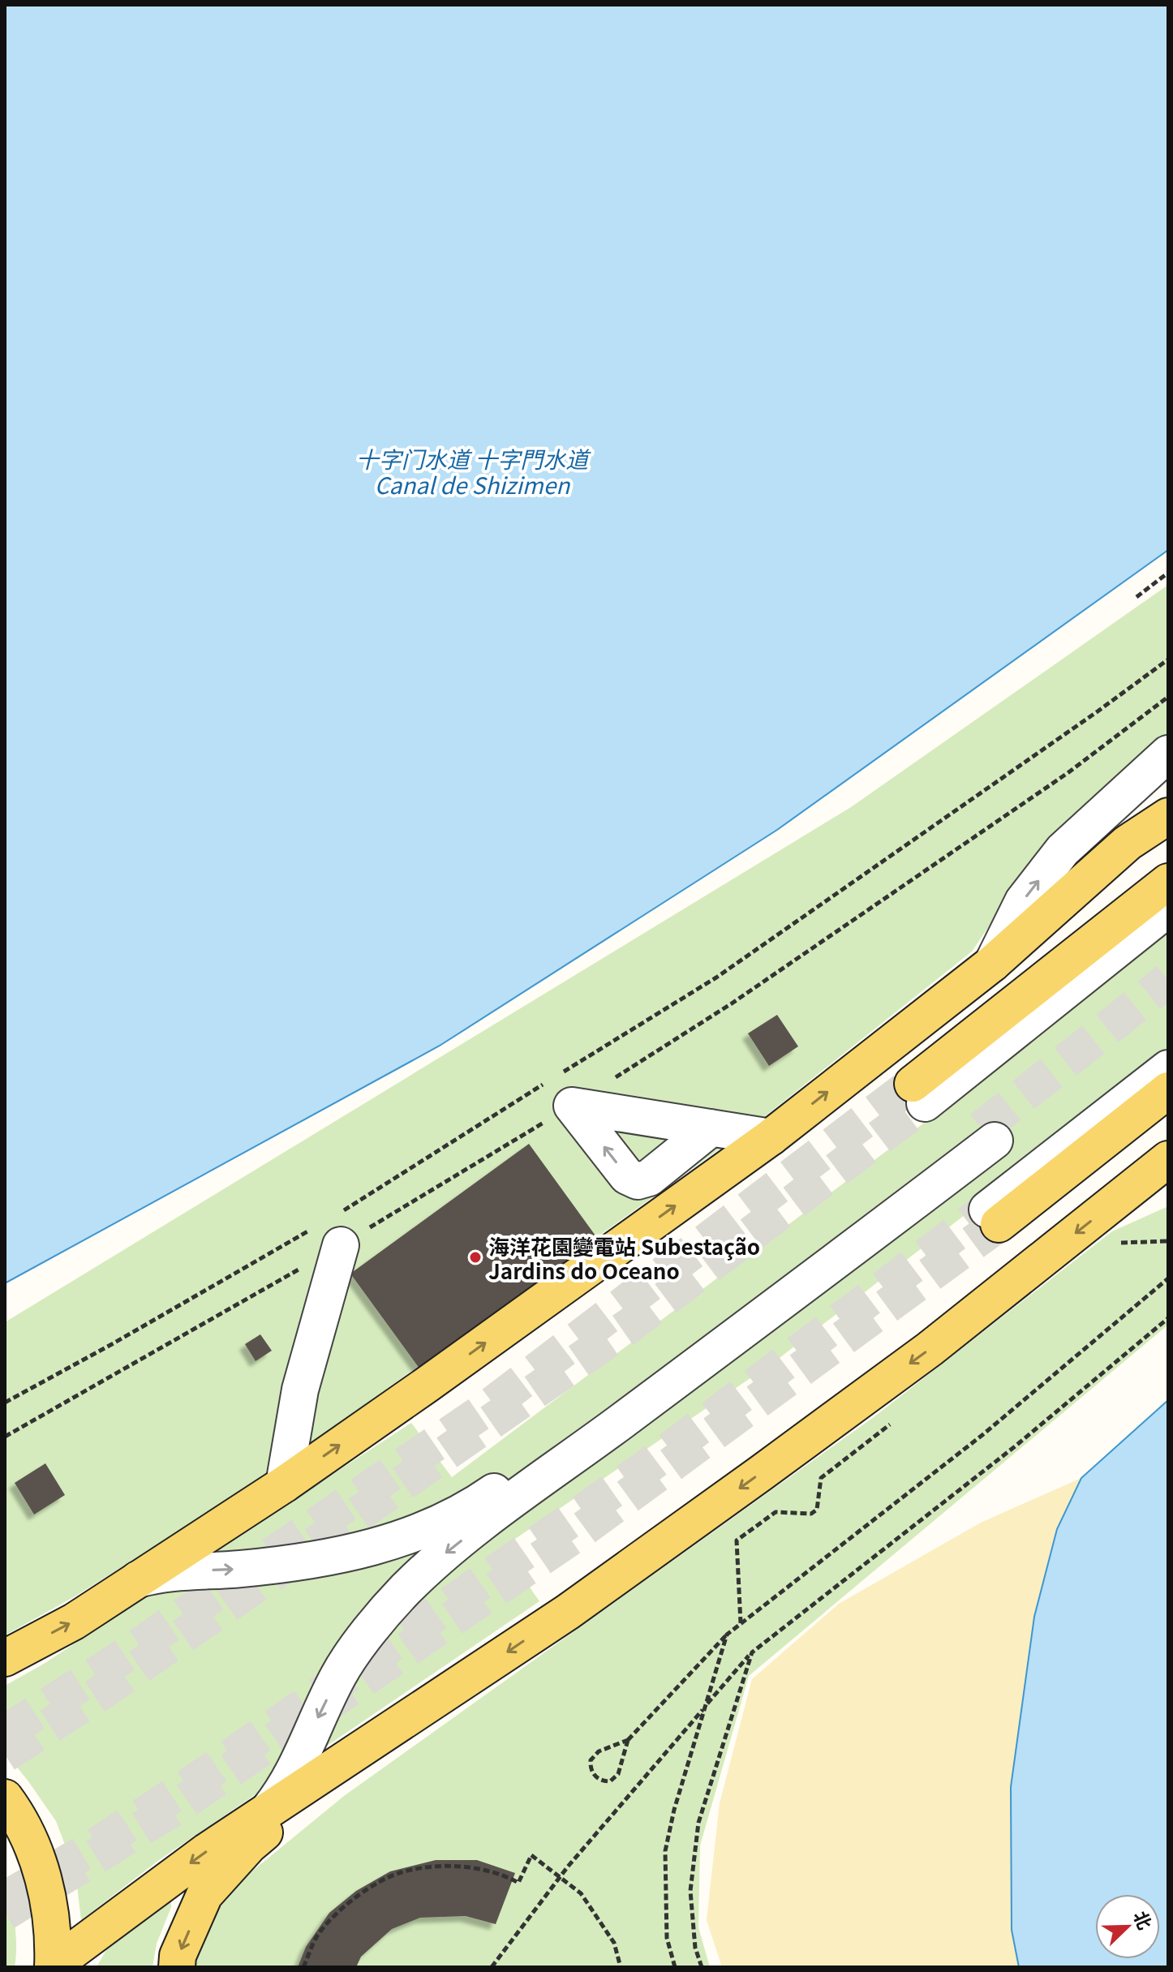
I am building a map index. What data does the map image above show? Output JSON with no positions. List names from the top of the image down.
{
  "water": ["十字门水道 十字門水道 Canal de Shizimen"],
  "places": ["海洋花園變電站 Subestação Jardins do Oceano"],
  "north": "top right"
}
